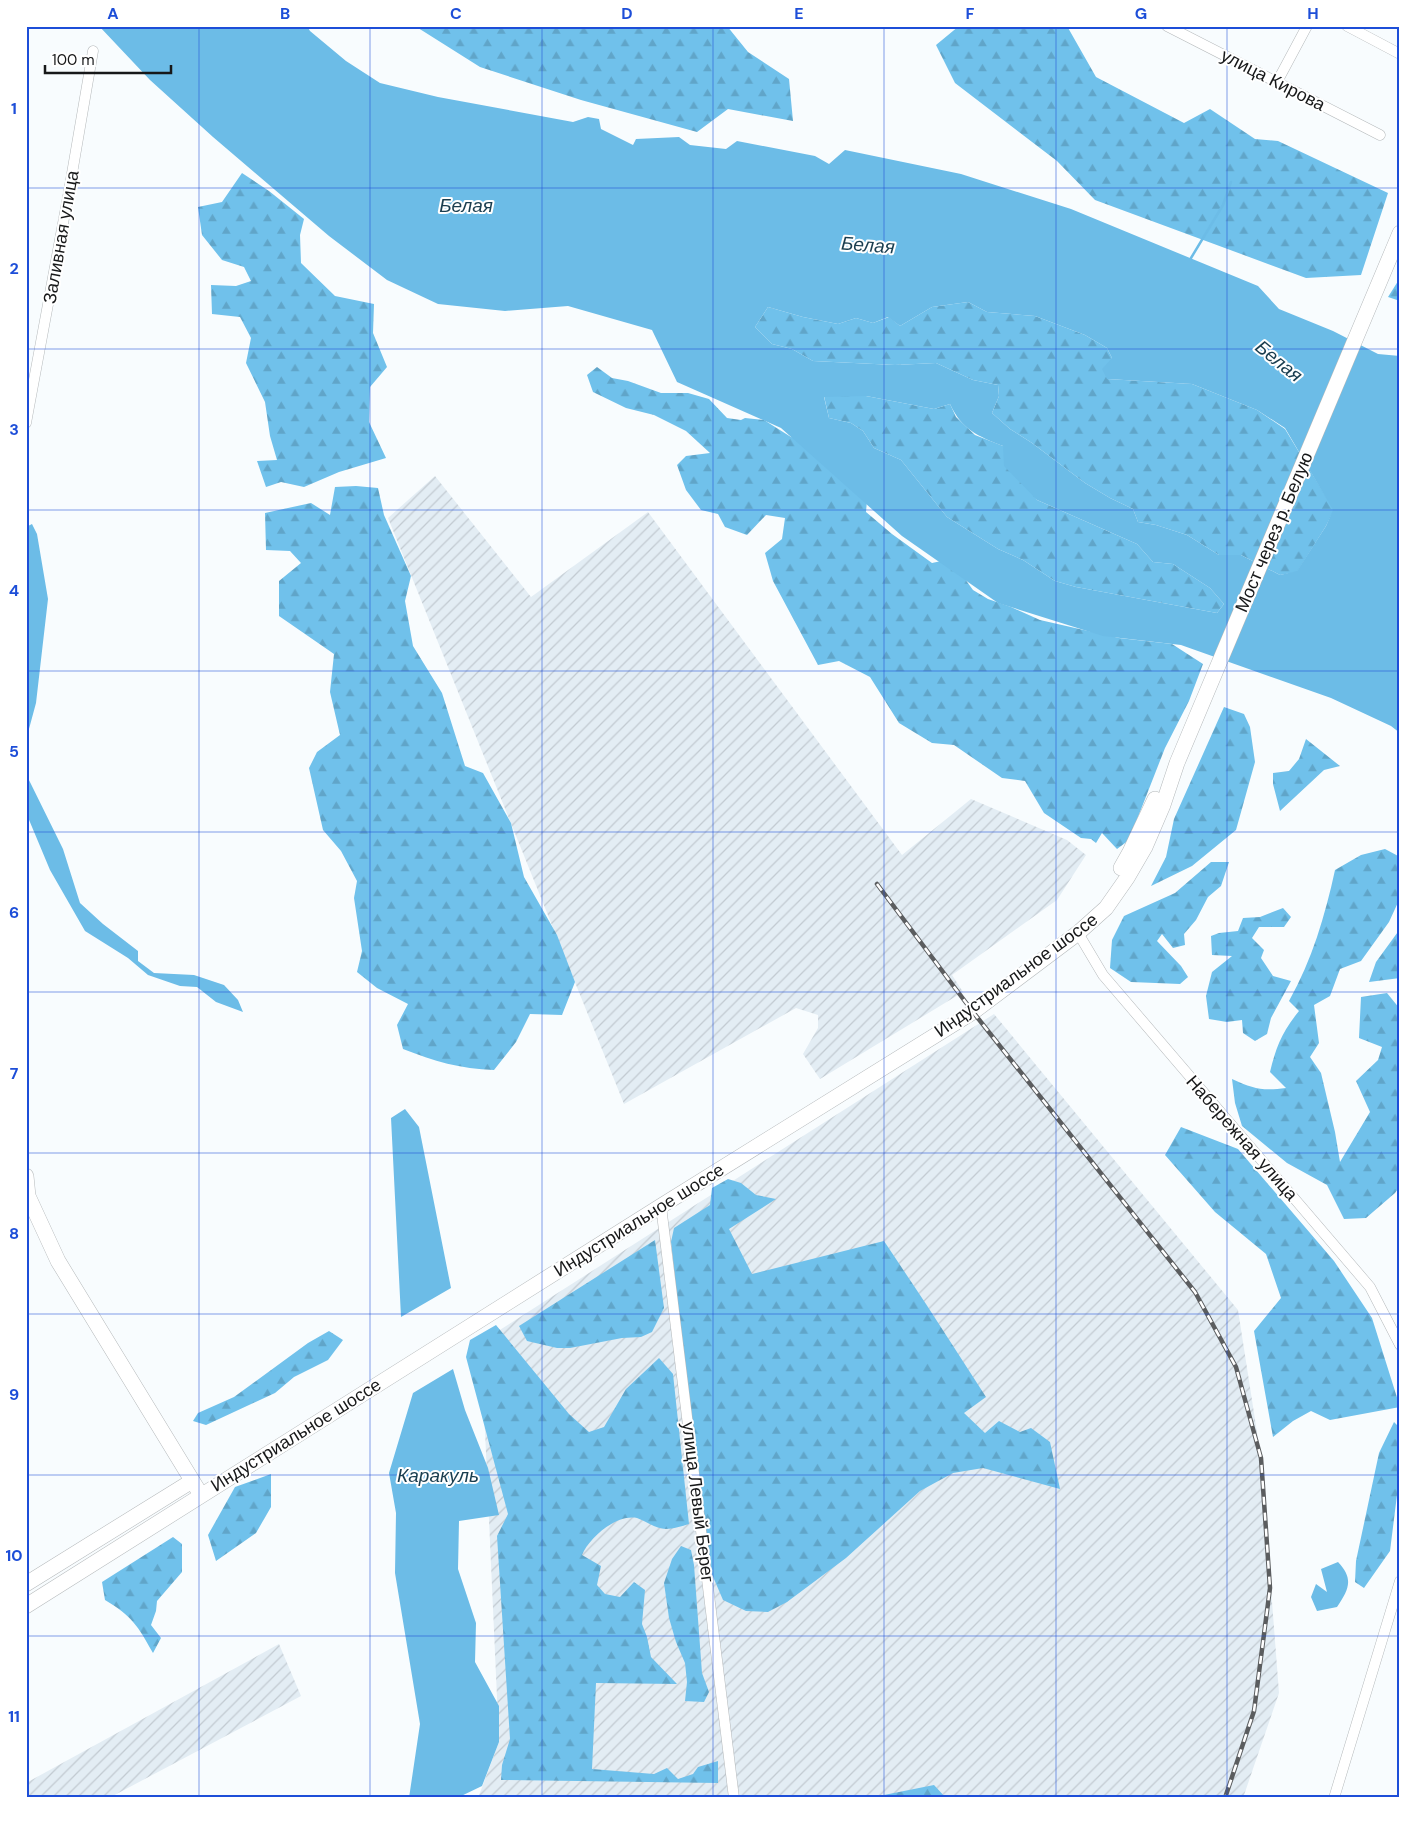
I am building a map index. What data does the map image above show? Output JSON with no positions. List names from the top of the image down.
{
  "streets": {
    "main road": ["Мост через р. Белую", "Индустриальное шоссе"],
    "street": [
      "улица Кирова",
      "Заливная улица",
      "Набережная улица",
      "улица Левый Берег"
    ]
  },
  "crossings": [
    ["Мост через р. Белую", "Индустриальное шоссе"],
    ["Индустриальное шоссе", "Набережная улица"],
    ["Индустриальное шоссе", "улица Левый Берег"]
  ],
  "water": ["Белая", "Каракуль"],
  "scale_bar": "100 m",
  "grid": {
    "columns": [
      "A",
      "B",
      "C",
      "D",
      "E",
      "F",
      "G",
      "H"
    ],
    "rows": [
      "1",
      "2",
      "3",
      "4",
      "5",
      "6",
      "7",
      "8",
      "9",
      "10",
      "11"
    ]
  }
}
